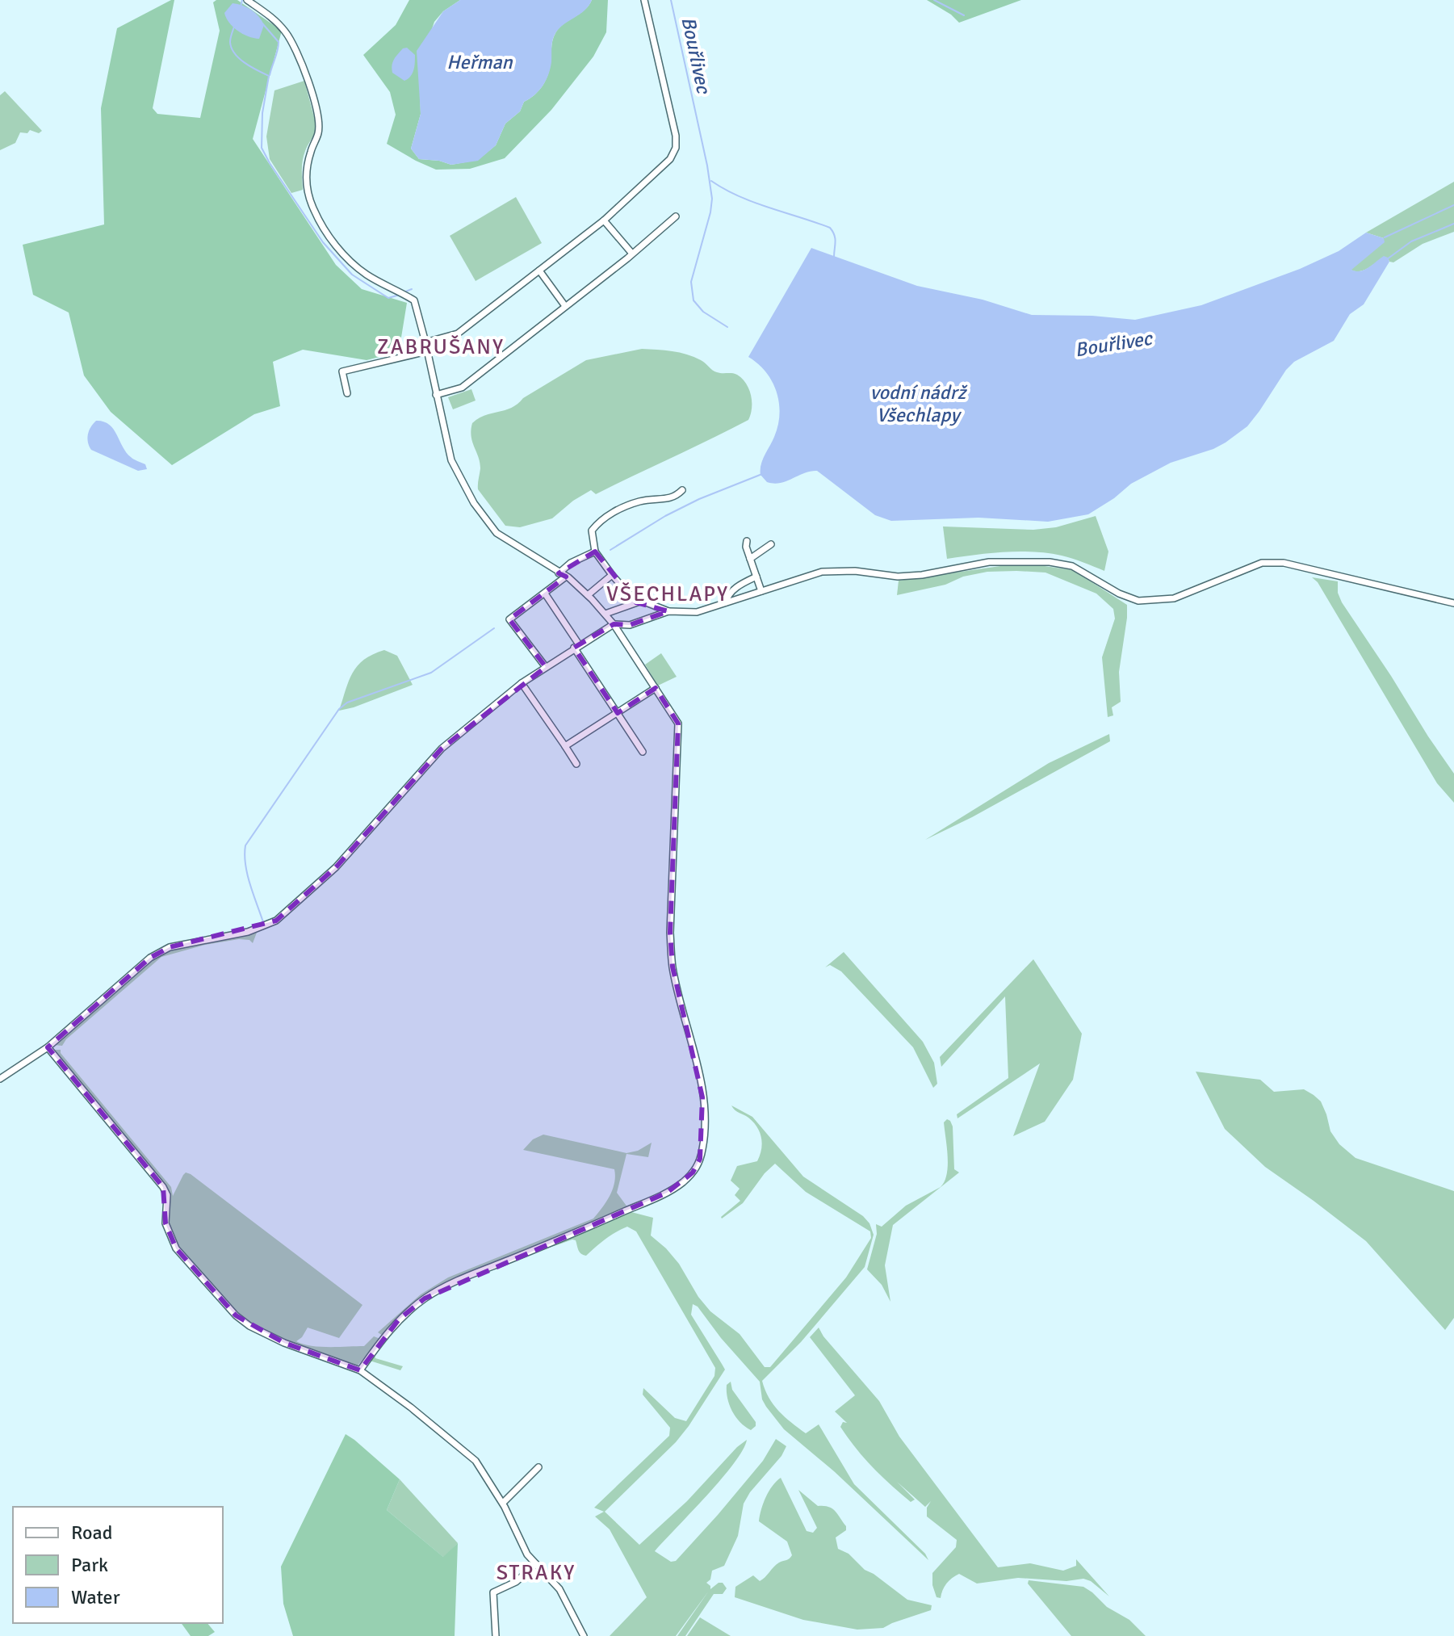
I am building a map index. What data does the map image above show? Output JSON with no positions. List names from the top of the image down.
{
  "districts": ["ZABRUŠANY", "VŠECHLAPY", "STRAKY"],
  "water": ["Bouřlivec", "Heřman", "vodní nádrž Všechlapy"],
  "legend": ["Road", "Park", "Water"]
}
